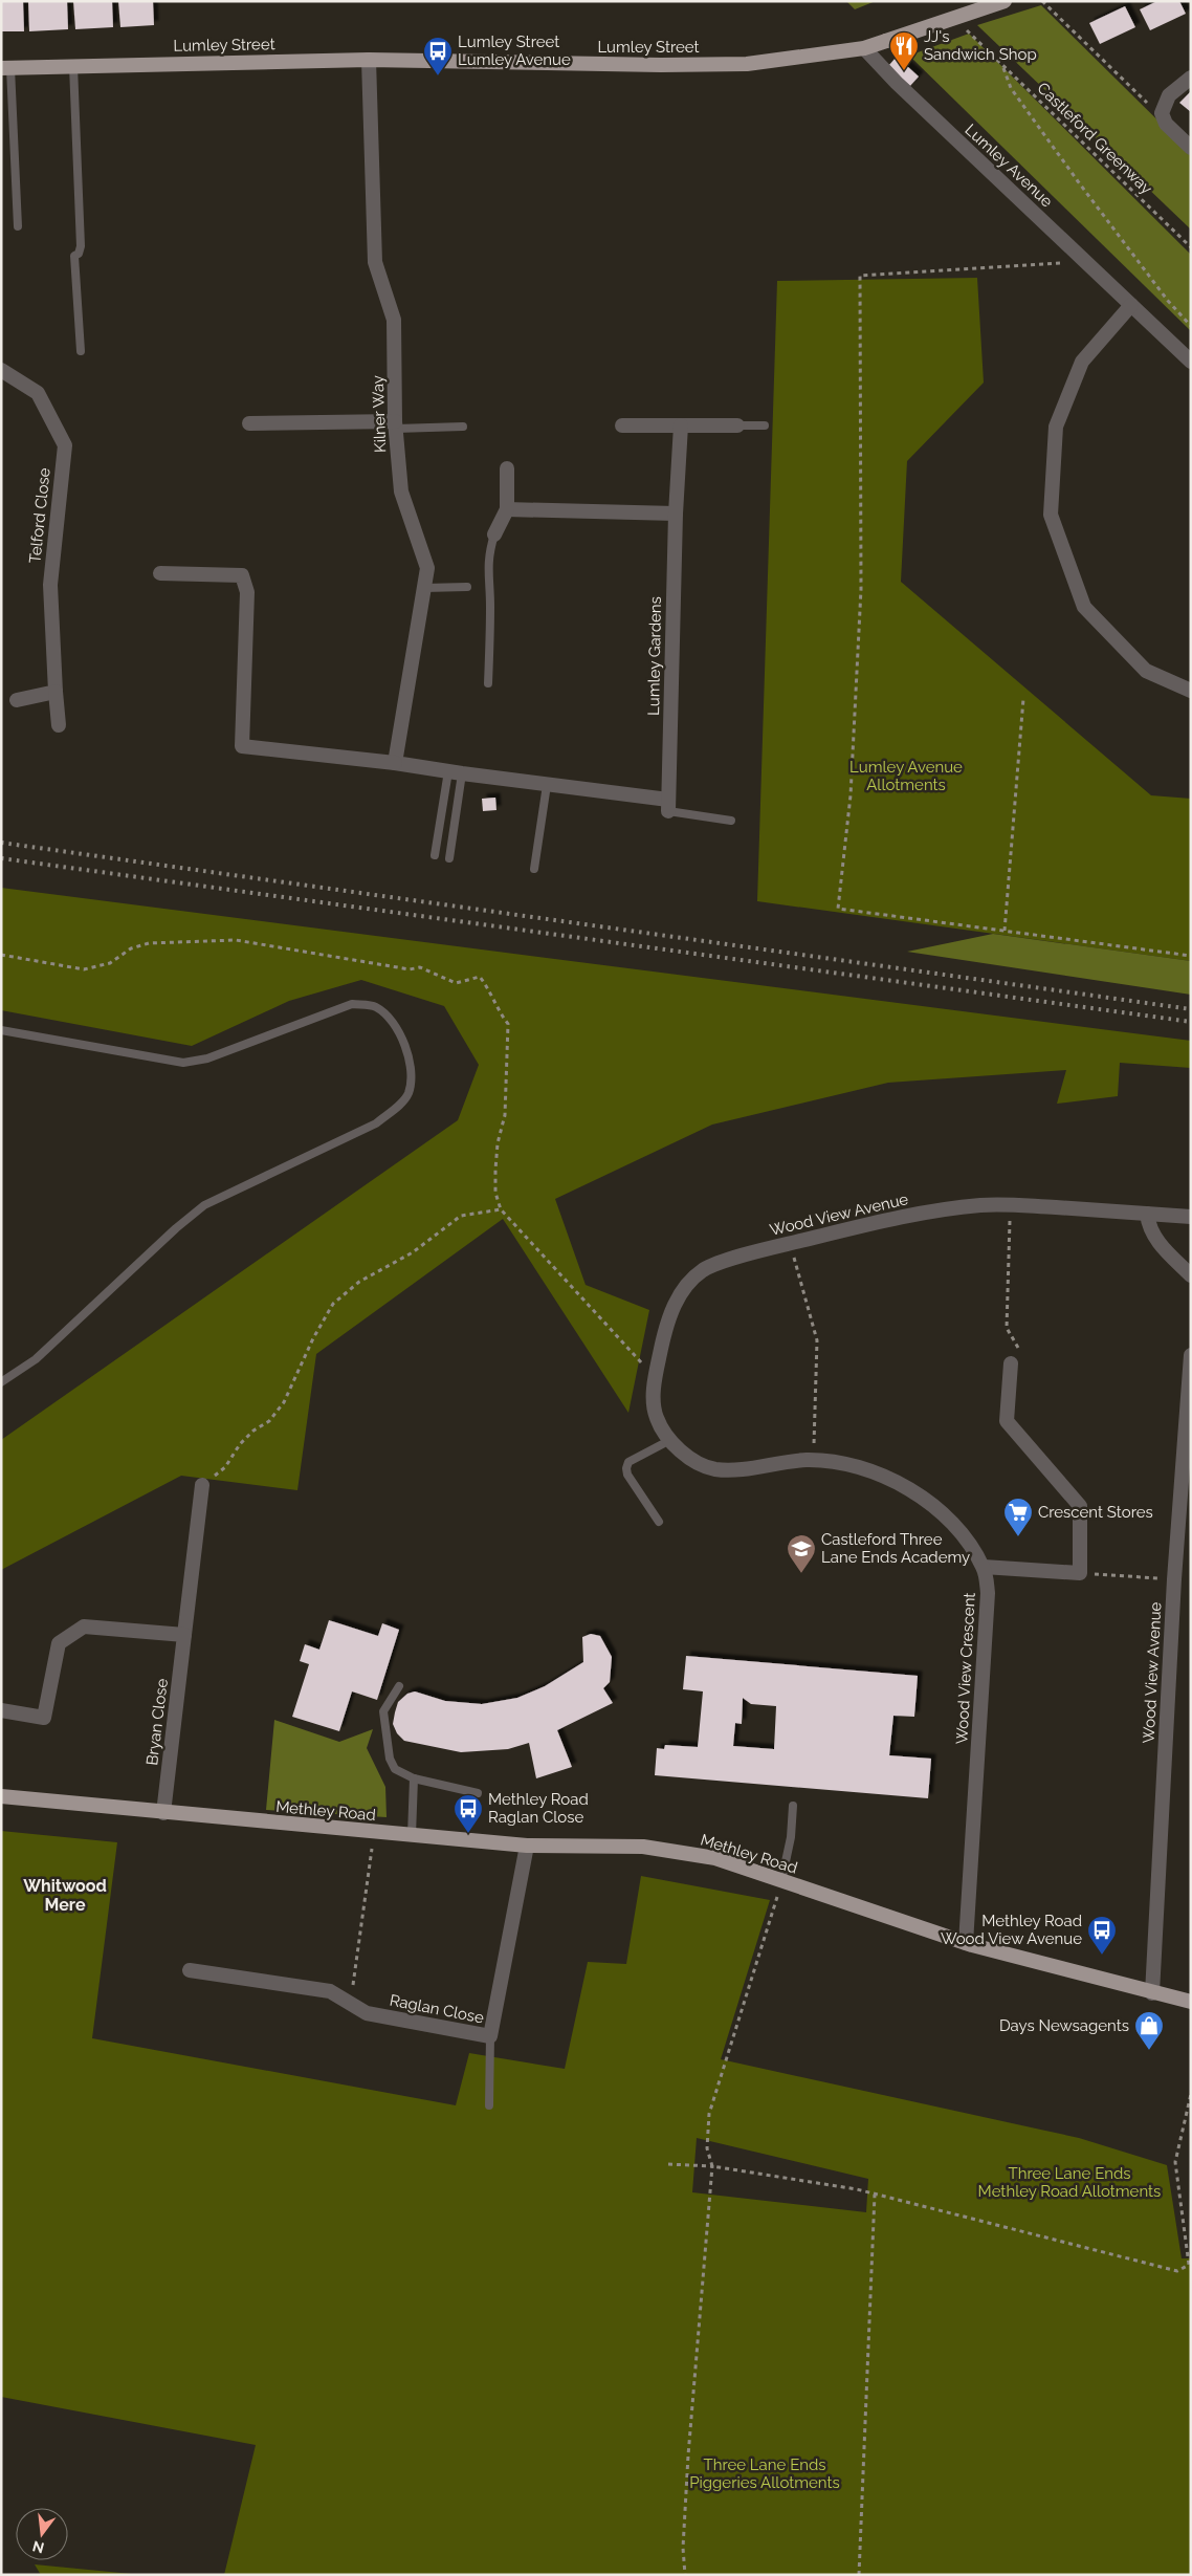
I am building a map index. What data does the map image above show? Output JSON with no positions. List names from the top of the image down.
{
  "streets": {
    "main road": ["Lumley Street", "Methley Road"],
    "street": [
      "Lumley Avenue",
      "Kilner Way",
      "Telford Close",
      "Lumley Gardens",
      "Wood View Avenue",
      "Wood View Crescent",
      "Bryan Close",
      "Raglan Close"
    ],
    "path": ["Castleford Greenway"]
  },
  "crossings": [
    ["Lumley Street", "Lumley Avenue"],
    ["Lumley Street", "Kilner Way"],
    ["Wood View Avenue", "Wood View Crescent"],
    ["Wood View Avenue", "Methley Road"],
    ["Wood View Crescent", "Methley Road"],
    ["Bryan Close", "Methley Road"],
    ["Methley Road", "Raglan Close"]
  ],
  "districts": ["Whitwood Mere"],
  "parks": ["Lumley Avenue Allotments", "Three Lane Ends Methley Road Allotments", "Three Lane Ends Piggeries Allotments"],
  "places": {
    "restaurant": ["JJ's Sandwich Shop"],
    "bus stop": ["Lumley Street Lumley Avenue", "Methley Road Raglan Close", "Methley Road Wood View Avenue"],
    "supermarket": ["Crescent Stores"],
    "school or university": ["Castleford Three Lane Ends Academy"],
    "shop": ["Days Newsagents"]
  },
  "north": "bottom"
}
